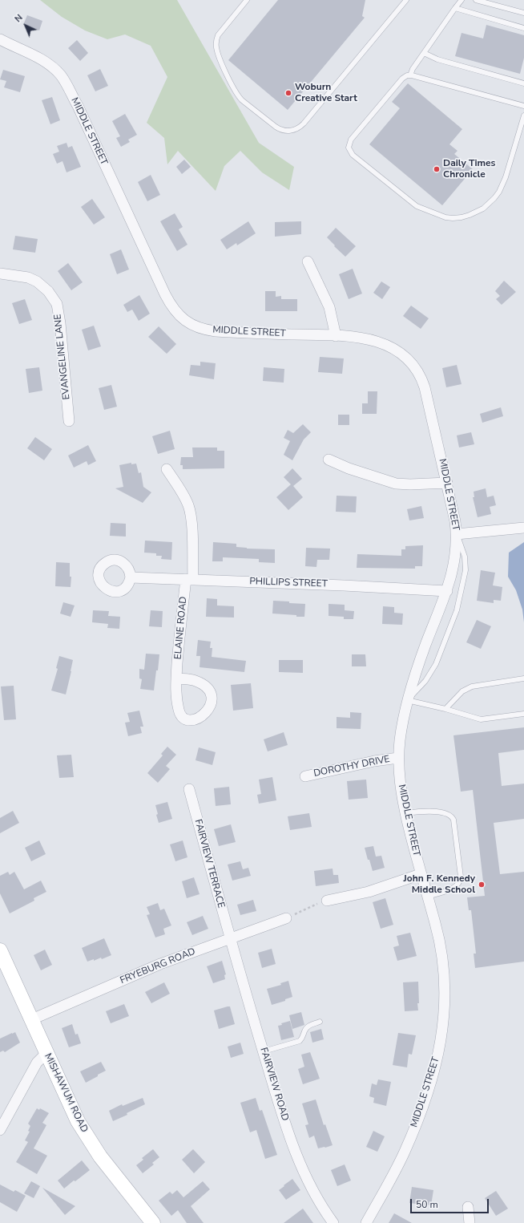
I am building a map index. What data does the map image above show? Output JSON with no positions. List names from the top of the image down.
{
  "streets": {
    "main road": ["MISHAWUM ROAD"],
    "street": [
      "MIDDLE STREET",
      "EVANGELINE LANE",
      "PHILLIPS STREET",
      "ELAINE ROAD",
      "DOROTHY DRIVE",
      "FAIRVIEW TERRACE",
      "FRYEBURG ROAD",
      "FAIRVIEW ROAD"
    ]
  },
  "crossings": [
    ["MIDDLE STREET", "PHILLIPS STREET"],
    ["MIDDLE STREET", "DOROTHY DRIVE"],
    ["PHILLIPS STREET", "ELAINE ROAD"],
    ["FAIRVIEW TERRACE", "FRYEBURG ROAD"],
    ["FAIRVIEW TERRACE", "FAIRVIEW ROAD"],
    ["FRYEBURG ROAD", "FAIRVIEW ROAD"],
    ["FRYEBURG ROAD", "MISHAWUM ROAD"]
  ],
  "places": ["Woburn Creative Start", "Daily Times Chronicle", "John F. Kennedy Middle School"],
  "scale_bar": "50 m",
  "north": "top left"
}
